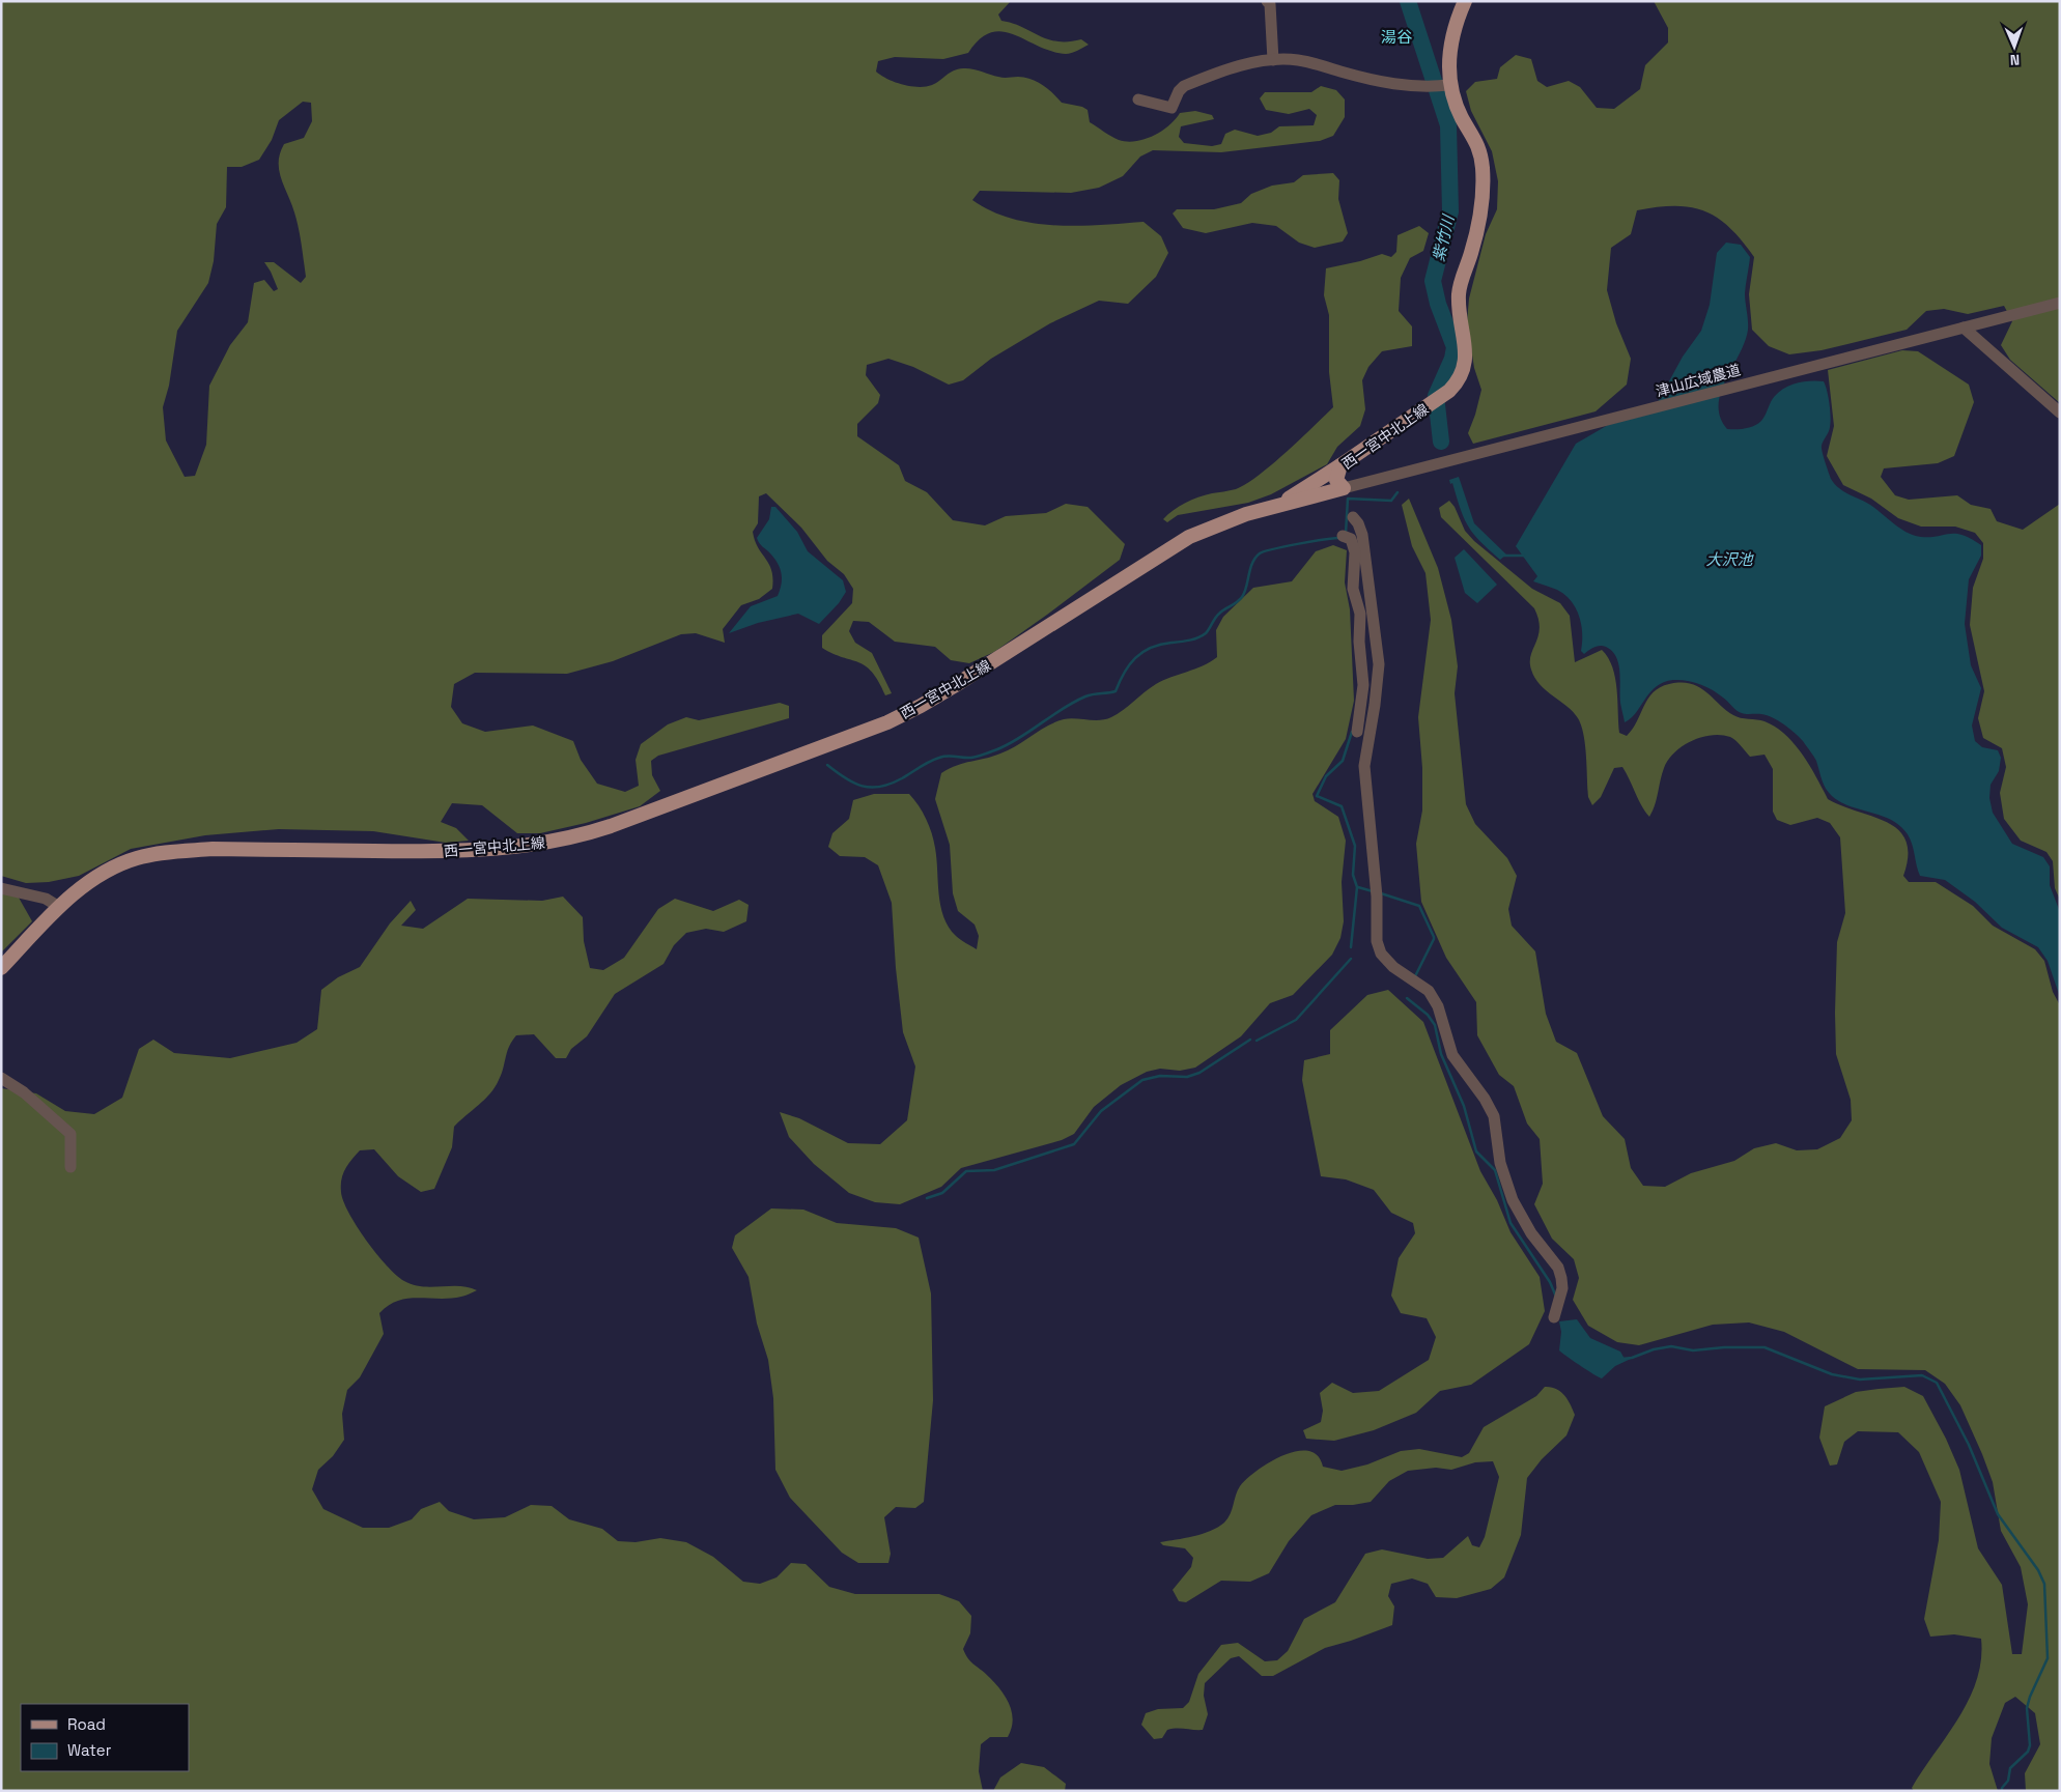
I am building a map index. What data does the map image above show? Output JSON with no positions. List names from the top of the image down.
{
  "streets": {
    "main road": ["西一宮中北上線"],
    "street": ["津山広域農道"]
  },
  "crossings": [
    ["津山広域農道", "西一宮中北上線"]
  ],
  "districts": ["湯谷"],
  "water": ["紫竹川", "大沢池"],
  "legend": ["Road", "Water"],
  "north": "bottom"
}
